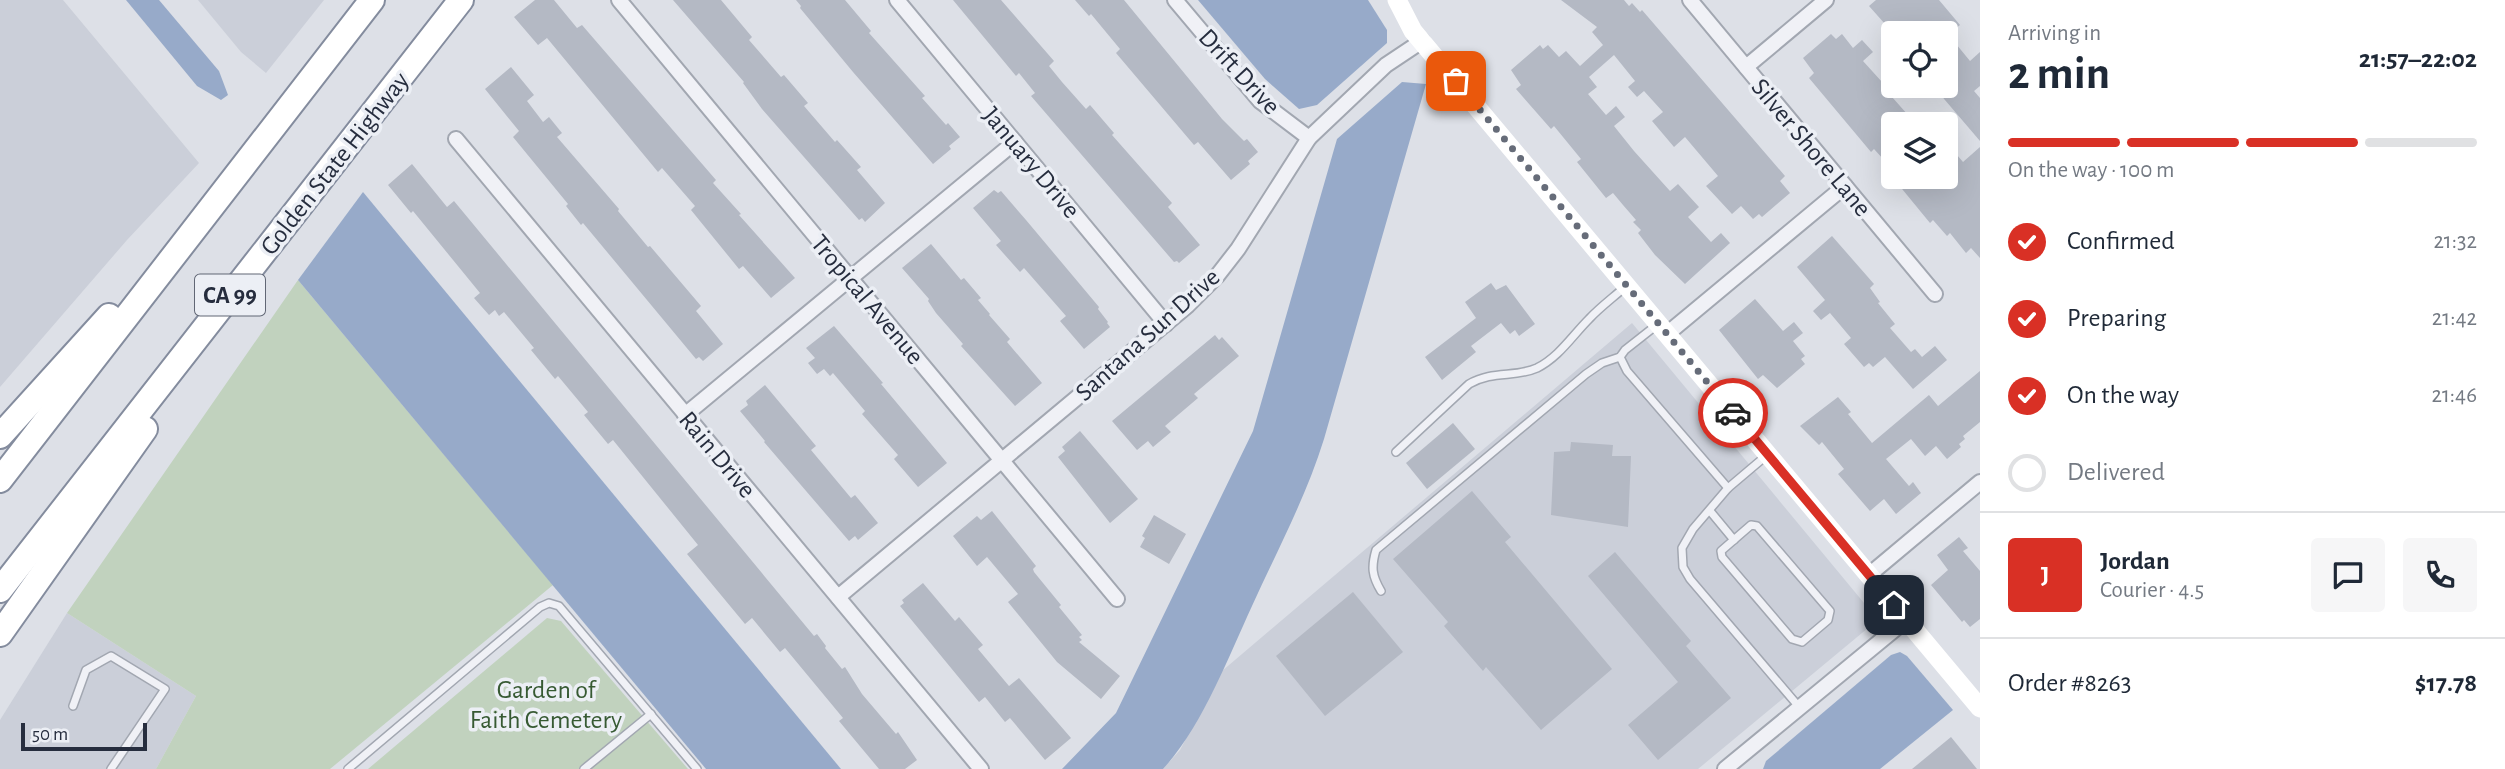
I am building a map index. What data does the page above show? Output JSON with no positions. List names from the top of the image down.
{
  "streets": {
    "highway": ["Golden State Highway", "CA 99"],
    "street": [
      "Drift Drive",
      "Silver Shore Lane",
      "January Drive",
      "Tropical Avenue",
      "Santana Sun Drive",
      "Rain Drive"
    ]
  },
  "crossings": [
    ["Drift Drive", "Santana Sun Drive"],
    ["January Drive", "Santana Sun Drive"],
    ["Tropical Avenue", "Santana Sun Drive"],
    ["Santana Sun Drive", "Rain Drive"]
  ],
  "parks": ["Garden of Faith Cemetery"],
  "scale_bar": "50 m",
  "page": {
    "heading": ["2 min", "Arriving in", "21:57–22:02"],
    "panel": [
      "Jordan",
      "Courier · 4.5",
      "Order #8263",
      "$17.78"
    ],
    "bar": "On the way · 100 m",
    "list": [
      ["Confirmed", "21:32"],
      ["Preparing", "21:42"],
      ["On the way", "21:46"],
      "Delivered"
    ],
    "round": "J",
    "scale": "50 m"
  }
}
